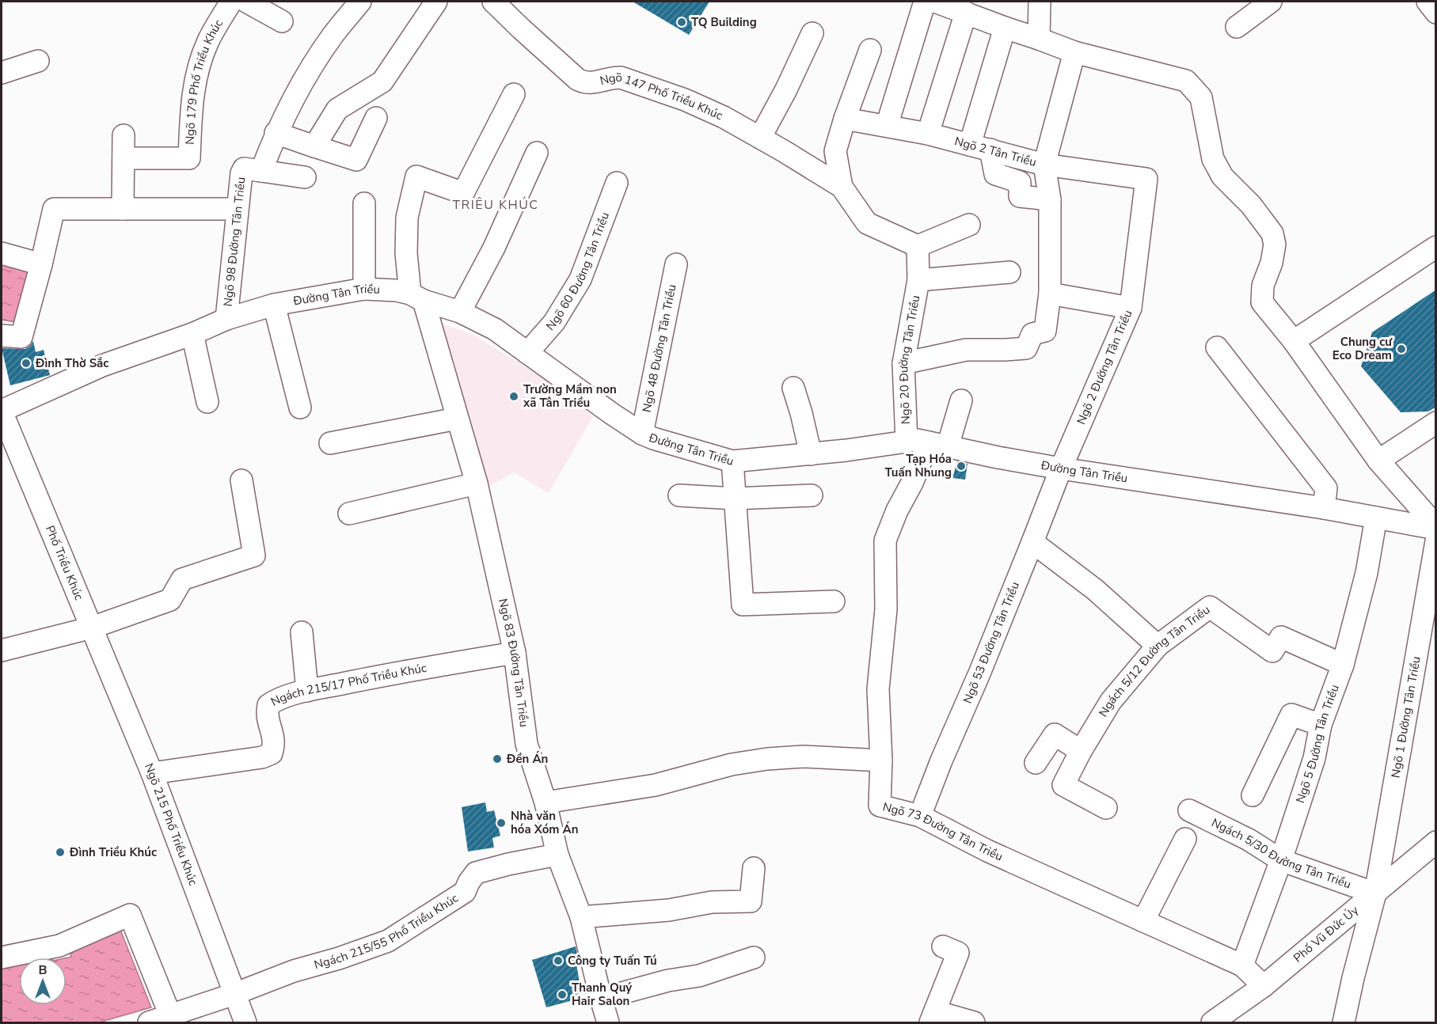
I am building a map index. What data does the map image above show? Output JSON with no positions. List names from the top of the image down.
{
  "streets": {
    "street": [
      "Ngõ 179 Phố Triều Khúc",
      "Ngõ 147 Phố Triều Khúc",
      "Ngõ 2 Tân Triều",
      "Ngõ 98 Đường Tân Triều",
      "Ngõ 60 Đường Tân Triều",
      "Đường Tân Triều",
      "Ngõ 48 Đường Tân Triều",
      "Ngõ 20 Đường Tân Triều",
      "Ngõ 2 Đường Tân Triều",
      "Phố Triều Khúc",
      "Ngõ 53 Đường Tân Triều",
      "Ngõ 83 Đường Tân Triều",
      "Ngách 5/12 Đường Tân Triều",
      "Ngách 215/17 Phố Triều Khúc",
      "Ngõ 1 Đường Tân Triều",
      "Ngõ 5 Đường Tân Triều",
      "Ngõ 215 Phố Triều Khúc",
      "Ngõ 73 Đường Tân Triều",
      "Ngách 5/30 Đường Tân Triều",
      "Ngách 215/55 Phố Triều Khúc",
      "Phố Vũ Đức Úy"
    ]
  },
  "crossings": [
    ["Ngõ 2 Tân Triều", "Ngõ 2 Đường Tân Triều"],
    ["Ngõ 98 Đường Tân Triều", "Đường Tân Triều"],
    ["Ngõ 60 Đường Tân Triều", "Đường Tân Triều"],
    ["Đường Tân Triều", "Ngõ 48 Đường Tân Triều"],
    ["Đường Tân Triều", "Ngõ 20 Đường Tân Triều"],
    ["Đường Tân Triều", "Ngõ 2 Đường Tân Triều"],
    ["Đường Tân Triều", "Phố Triều Khúc"],
    ["Đường Tân Triều", "Ngõ 53 Đường Tân Triều"],
    ["Đường Tân Triều", "Ngõ 83 Đường Tân Triều"],
    ["Đường Tân Triều", "Ngõ 5 Đường Tân Triều"],
    ["Đường Tân Triều", "Ngõ 73 Đường Tân Triều"],
    ["Ngõ 2 Đường Tân Triều", "Ngõ 53 Đường Tân Triều"],
    ["Phố Triều Khúc", "Ngõ 215 Phố Triều Khúc"],
    ["Ngõ 53 Đường Tân Triều", "Ngõ 73 Đường Tân Triều"],
    ["Ngõ 83 Đường Tân Triều", "Ngách 215/17 Phố Triều Khúc"],
    ["Ngõ 83 Đường Tân Triều", "Ngách 215/55 Phố Triều Khúc"],
    ["Ngách 5/12 Đường Tân Triều", "Ngõ 5 Đường Tân Triều"],
    ["Ngách 215/17 Phố Triều Khúc", "Ngõ 215 Phố Triều Khúc"],
    ["Ngõ 1 Đường Tân Triều", "Ngách 5/30 Đường Tân Triều"],
    ["Ngõ 1 Đường Tân Triều", "Phố Vũ Đức Úy"],
    ["Ngõ 5 Đường Tân Triều", "Ngõ 73 Đường Tân Triều"],
    ["Ngõ 5 Đường Tân Triều", "Ngách 5/30 Đường Tân Triều"],
    ["Ngõ 215 Phố Triều Khúc", "Ngách 215/55 Phố Triều Khúc"],
    ["Ngõ 73 Đường Tân Triều", "Phố Vũ Đức Úy"],
    ["Ngách 5/30 Đường Tân Triều", "Phố Vũ Đức Úy"]
  ],
  "districts": ["TRIÊU KHÚC"],
  "places": [
    "TQ Building",
    "Chung cư Eco Dream",
    "Đình Thờ Sắc",
    "Trường Mầm non xã Tân Triều",
    "Tạp Hóa Tuấn Nhung",
    "Đền Án",
    "Nhà văn hóa Xóm Án",
    "Đình Triều Khúc",
    "Công ty Tuấn Tú",
    "Thanh Quý Hair Salon"
  ],
  "north": "top"
}
